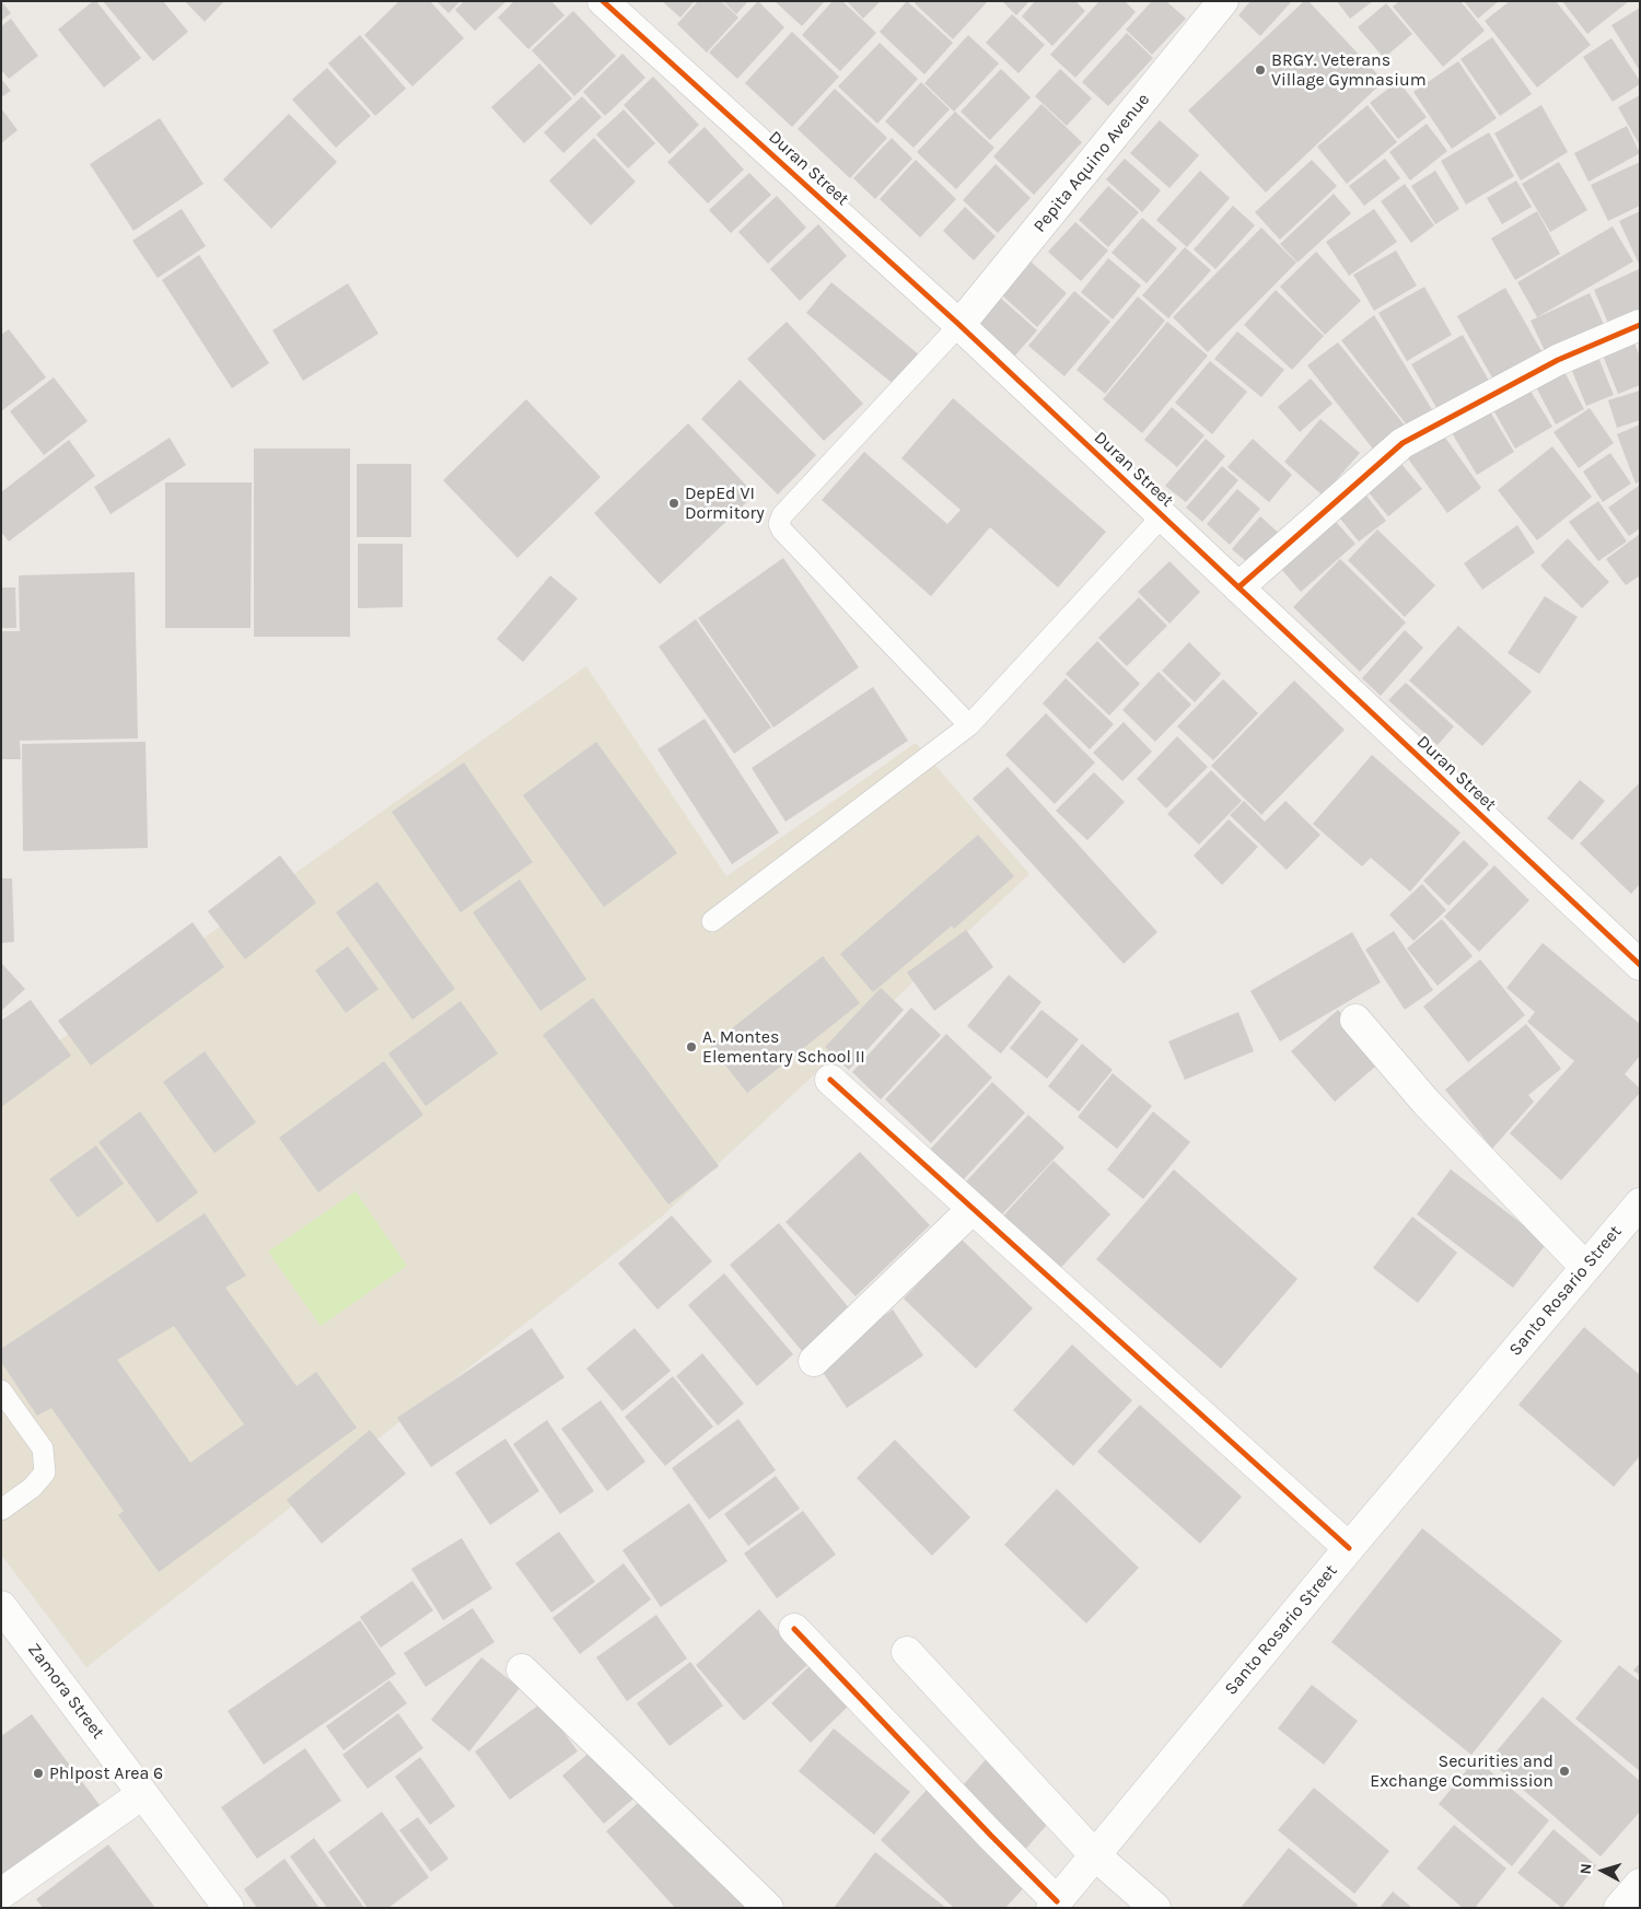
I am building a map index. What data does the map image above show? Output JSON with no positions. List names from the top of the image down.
{
  "streets": {
    "street": [
      "Pepita Aquino Avenue",
      "Duran Street",
      "Santo Rosario Street",
      "Zamora Street"
    ]
  },
  "crossings": [
    ["Pepita Aquino Avenue", "Duran Street"]
  ],
  "places": [
    "BRGY. Veterans Village Gymnasium",
    "DepEd VI Dormitory",
    "A. Montes Elementary School II",
    "Securities and Exchange Commission",
    "Phlpost Area 6"
  ],
  "north": "left"
}
